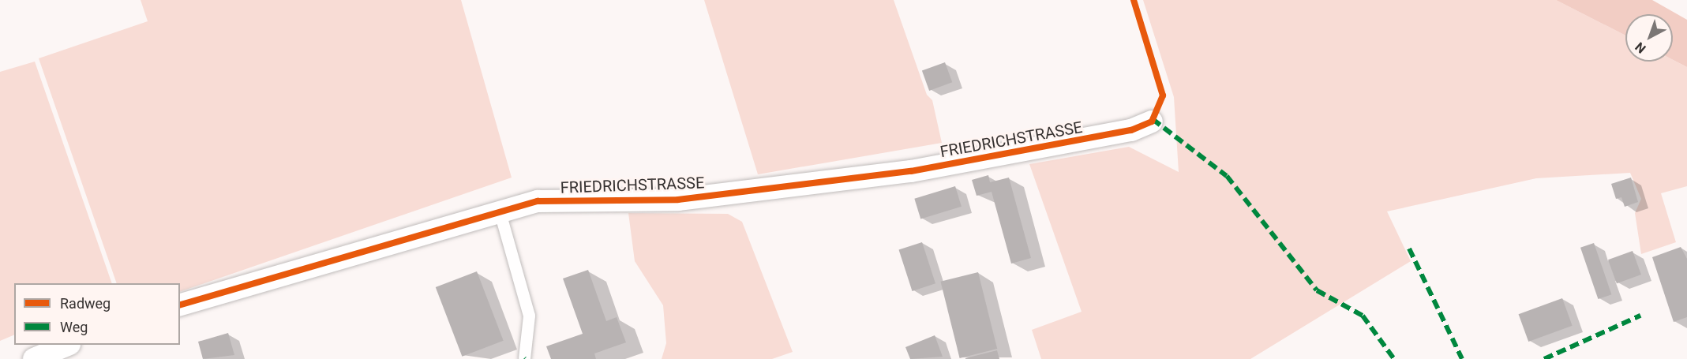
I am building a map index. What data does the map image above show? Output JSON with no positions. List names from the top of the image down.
{
  "streets": {
    "street": ["FRIEDRICHSTRASSE"]
  },
  "legend": ["Radweg", "Weg"],
  "north": "bottom left"
}
